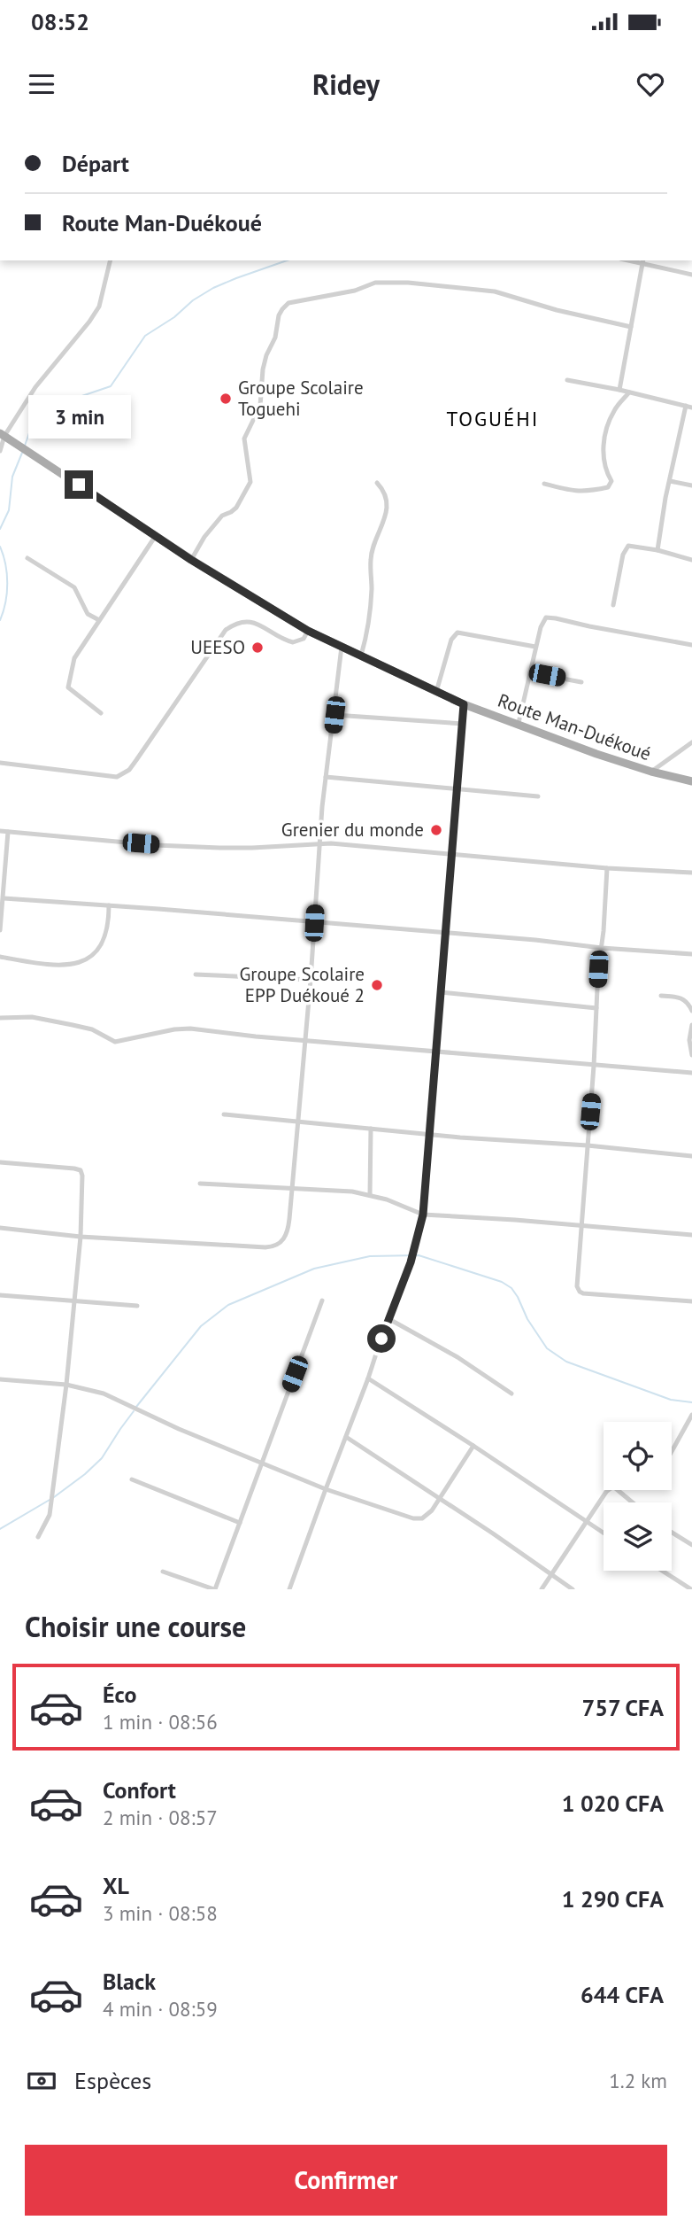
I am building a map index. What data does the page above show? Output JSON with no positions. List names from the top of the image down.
{
  "streets": {
    "main road": ["Route Man-Duékoué"]
  },
  "districts": ["TOGUÉHI"],
  "places": [
    "Groupe Scolaire Toguehi",
    "UEESO",
    "Grenier du monde",
    "Groupe Scolaire EPP Duékoué 2"
  ],
  "page": {
    "status": "08:52",
    "header": "Ridey",
    "banner": ["Départ", "Route Man-Duékoué"],
    "bubble": "3 min",
    "heading": "Choisir une course",
    "list": [
      {
        "name": "Éco",
        "note": "1 min · 08:56",
        "value": "757 CFA"
      },
      {
        "name": "Confort",
        "note": "2 min · 08:57",
        "value": "1 020 CFA"
      },
      {
        "name": "XL",
        "note": "3 min · 08:58",
        "value": "1 290 CFA"
      },
      {
        "name": "Black",
        "note": "4 min · 08:59",
        "value": "644 CFA"
      }
    ],
    "pay": ["Espèces", "1.2 km"],
    "buttons": "Confirmer"
  }
}
